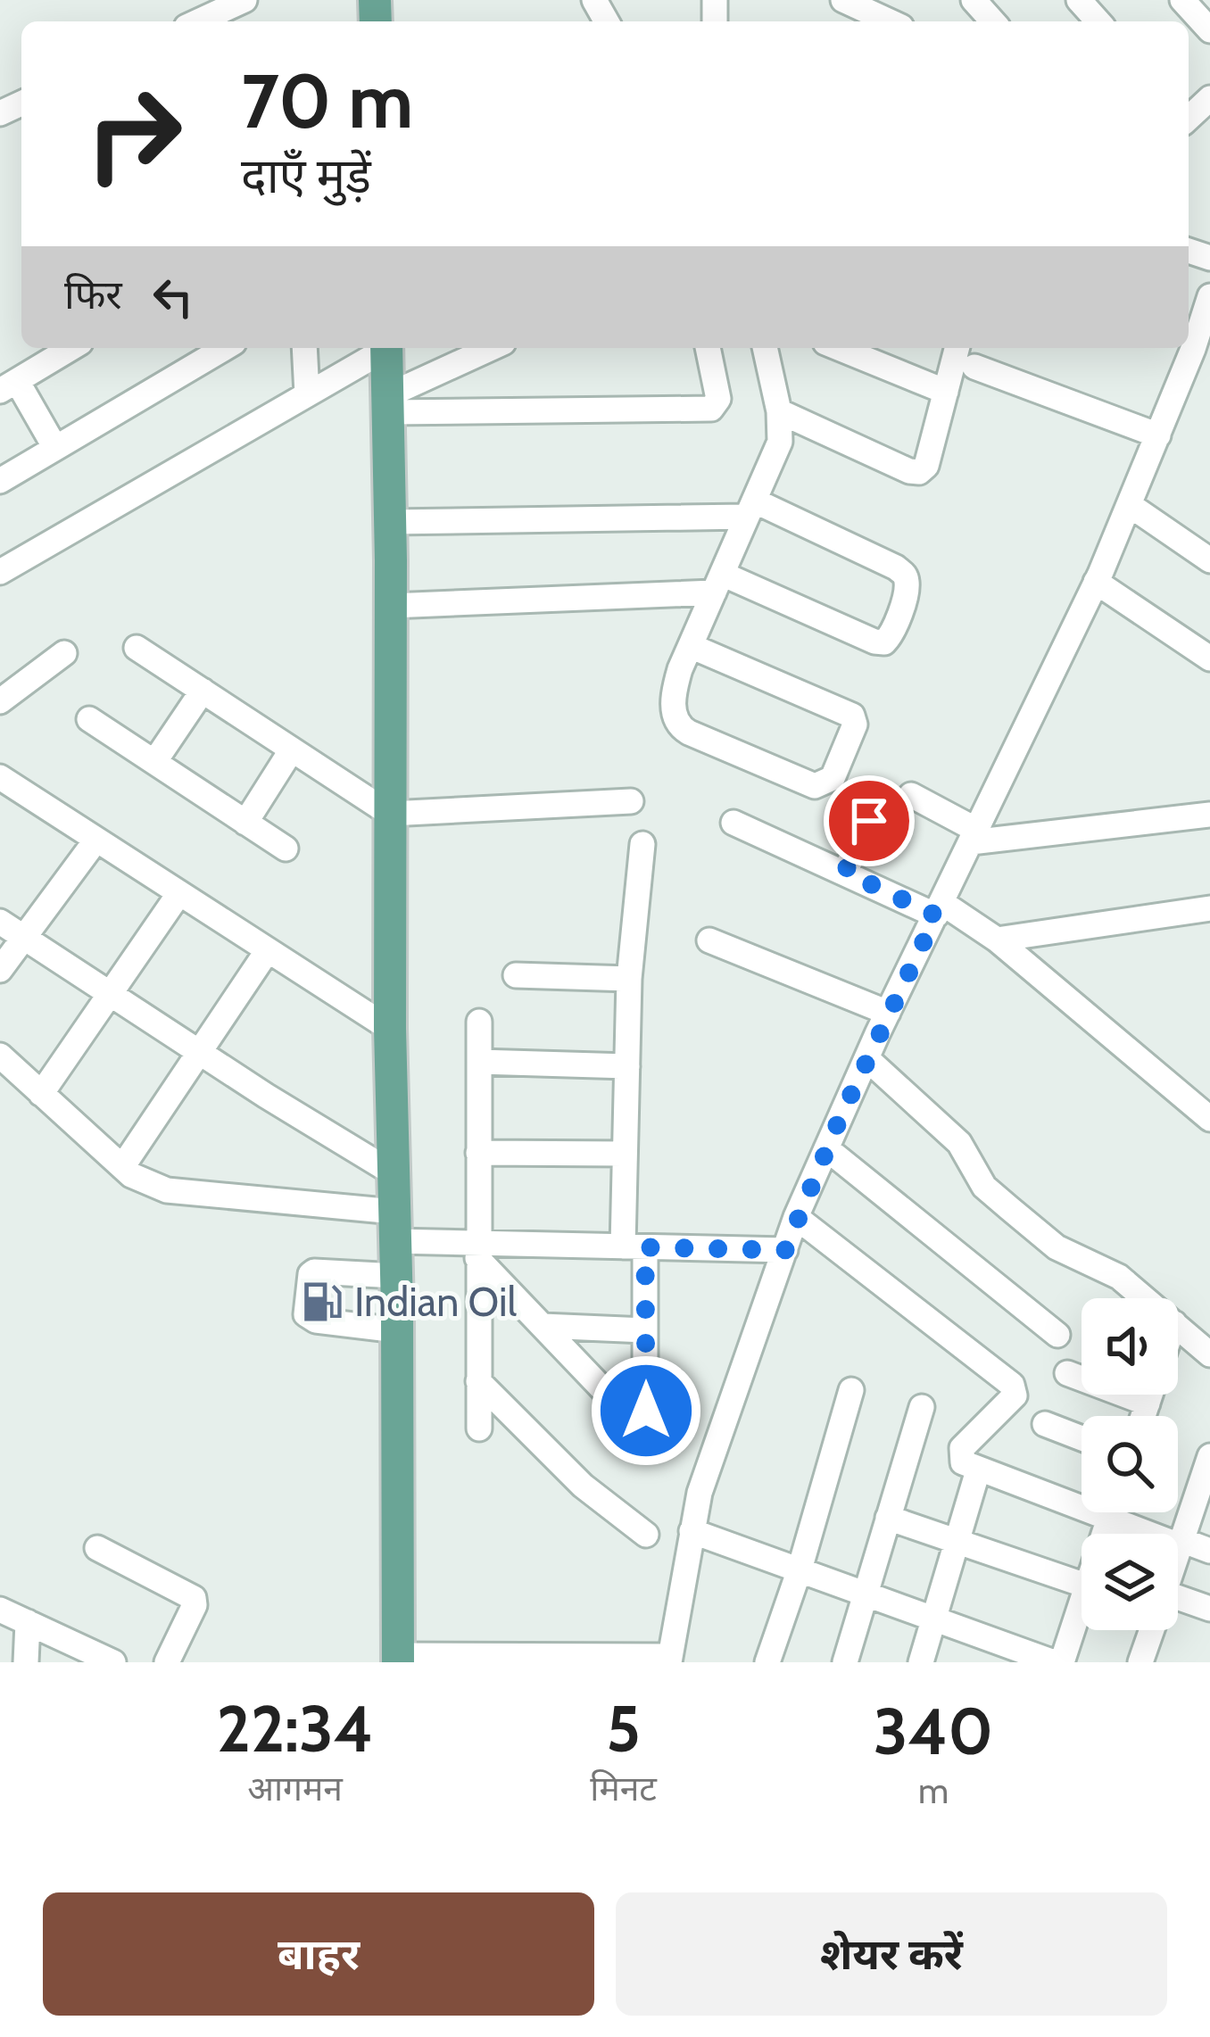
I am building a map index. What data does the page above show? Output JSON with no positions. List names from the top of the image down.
{
  "places": {
    "fuel station": ["Indian Oil"]
  },
  "page": {
    "turn": ["70 m", "दाएँ मुड़ें"],
    "then": "फिर",
    "eta": [
      "22:34",
      "आगमन",
      "5",
      "मिनट",
      "340",
      "m"
    ],
    "buttons": ["बाहर", "शेयर करें"]
  }
}
